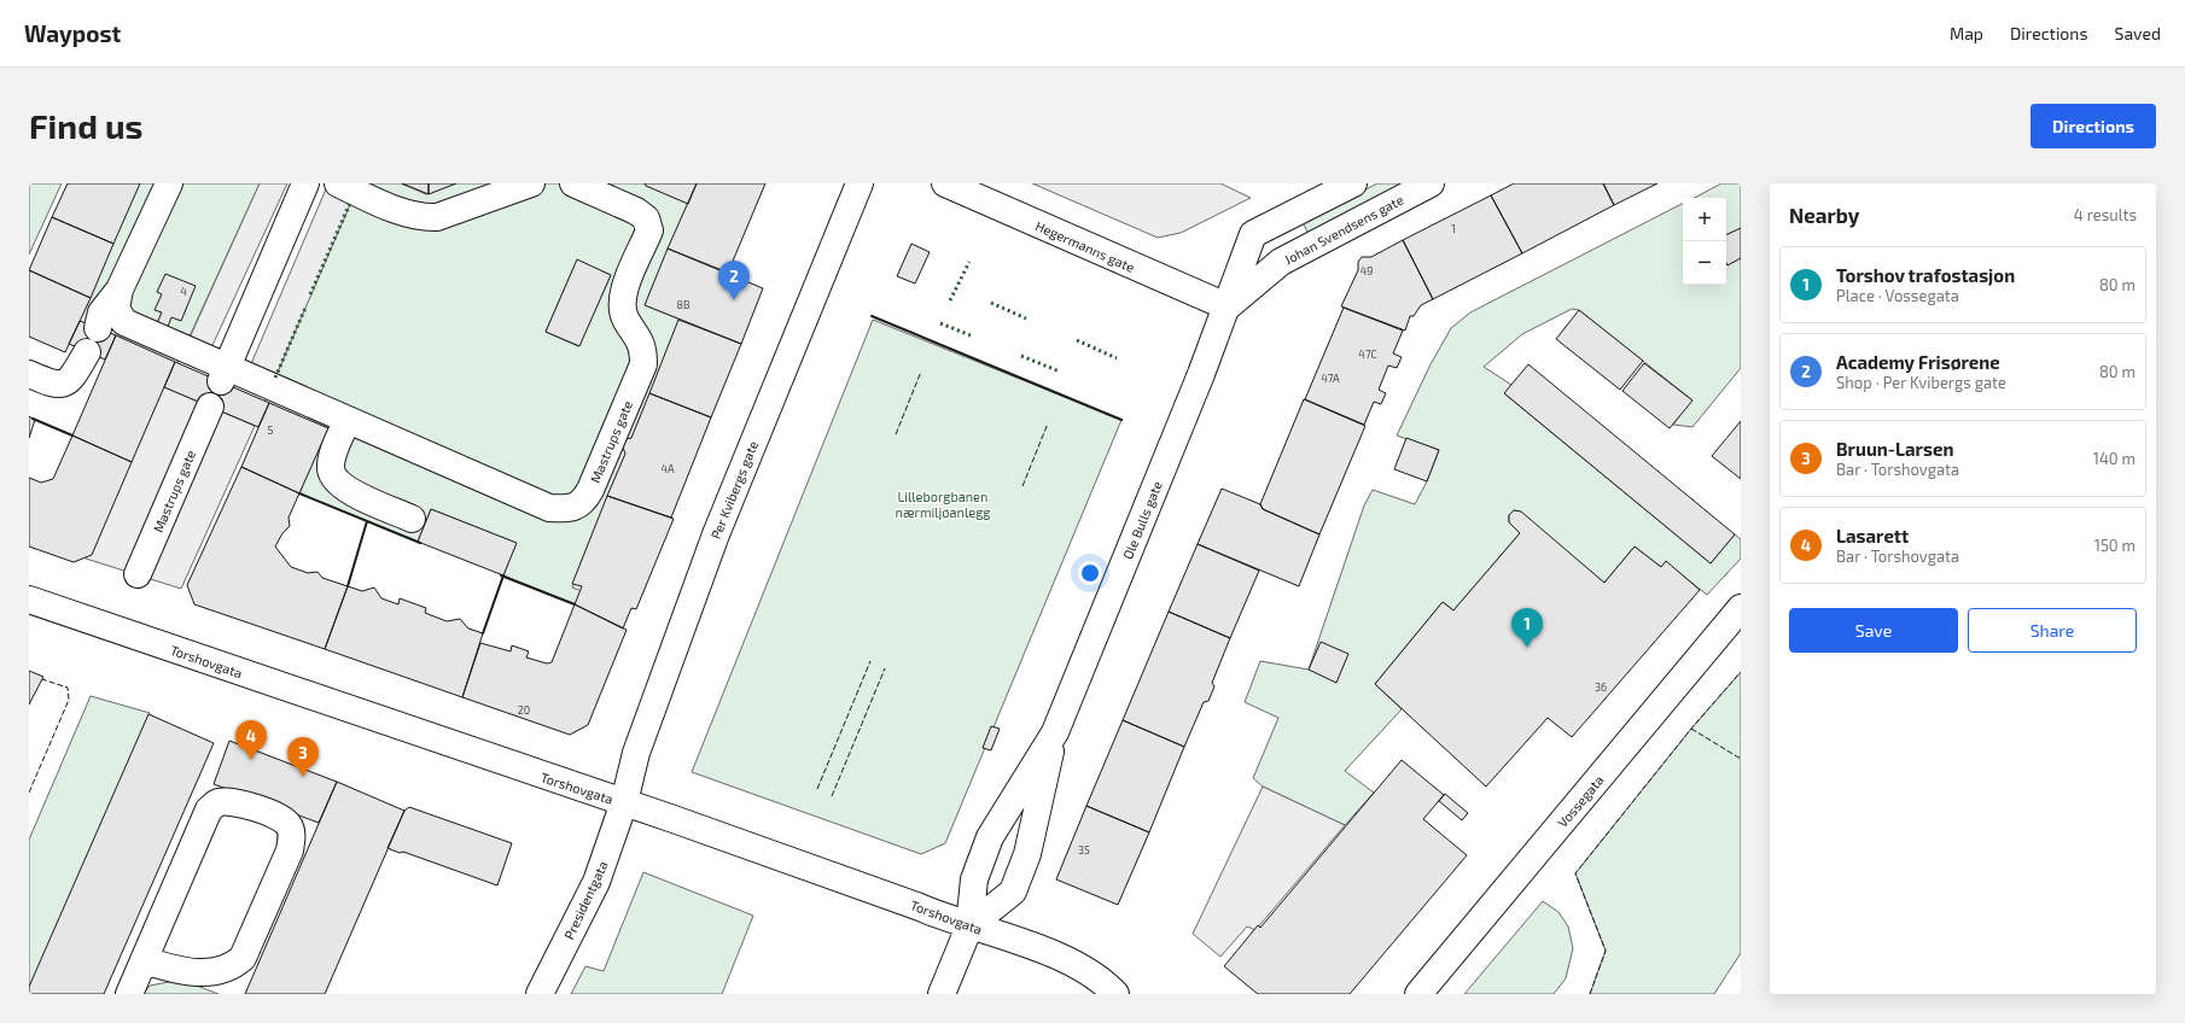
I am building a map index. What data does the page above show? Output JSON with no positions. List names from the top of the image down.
{
  "streets": {
    "street": [
      "Johan Svendsens gate",
      "Hegermanns gate",
      "Mastrups gate",
      "Per Kvibergs gate",
      "Ole Bulls gate",
      "Torshovgata",
      "Vossegata",
      "Presidentgata"
    ]
  },
  "crossings": [
    ["Johan Svendsens gate", "Hegermanns gate"],
    ["Johan Svendsens gate", "Ole Bulls gate"],
    ["Hegermanns gate", "Ole Bulls gate"],
    ["Per Kvibergs gate", "Torshovgata"],
    ["Per Kvibergs gate", "Presidentgata"],
    ["Ole Bulls gate", "Torshovgata"],
    ["Torshovgata", "Presidentgata"]
  ],
  "parks": ["Lilleborgbanen nærmiljøanlegg"],
  "house_numbers": [
    "1",
    "49",
    "4",
    "8B",
    "47C",
    "47A",
    "5",
    "4A",
    "36",
    "20",
    "35"
  ],
  "page": {
    "header": "Waypost",
    "nav": ["Map", "Directions", "Saved"],
    "buttons": [
      "Directions",
      ["Save", "Share"]
    ],
    "title": "Find us",
    "heading": ["Nearby", "4 results"],
    "map_buttons": ["+", "−"],
    "list": [
      {
        "mark": "1",
        "name": "Torshov trafostasjon",
        "note": "Place · Vossegata",
        "value": "80 m"
      },
      {
        "mark": "2",
        "name": "Academy Frisørene",
        "note": "Shop · Per Kvibergs gate",
        "value": "80 m"
      },
      {
        "mark": "3",
        "name": "Bruun-Larsen",
        "note": "Bar · Torshovgata",
        "value": "140 m"
      },
      {
        "mark": "4",
        "name": "Lasarett",
        "note": "Bar · Torshovgata",
        "value": "150 m"
      }
    ],
    "pins": [
      "2",
      "1",
      "4",
      "3"
    ]
  }
}
